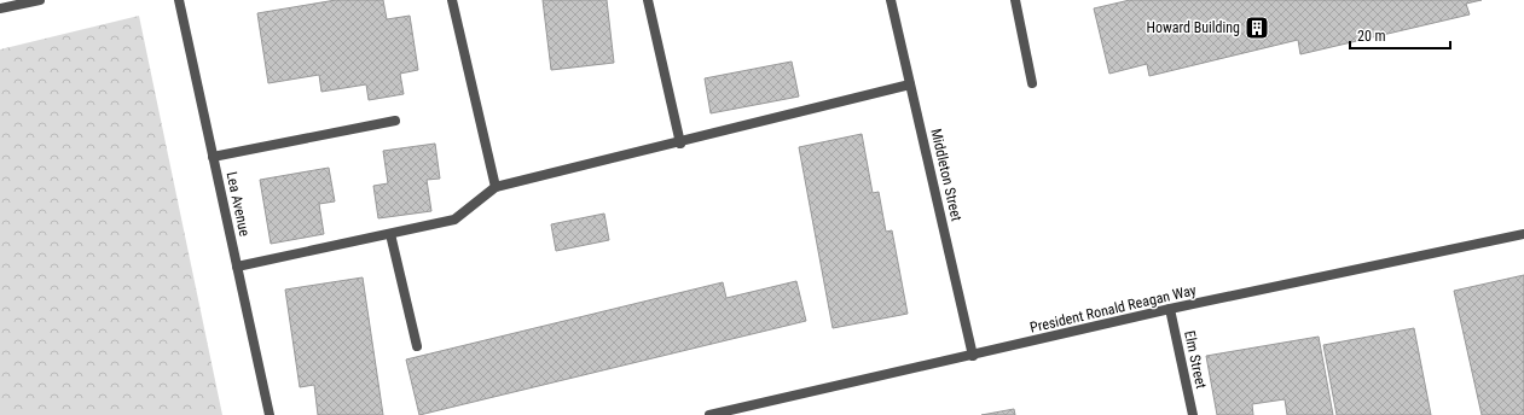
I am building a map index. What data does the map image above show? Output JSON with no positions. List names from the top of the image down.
{
  "streets": {
    "street": [
      "Middleton Street",
      "Lea Avenue",
      "President Ronald Reagan Way",
      "Elm Street"
    ]
  },
  "crossings": [
    ["Middleton Street", "President Ronald Reagan Way"],
    ["President Ronald Reagan Way", "Elm Street"]
  ],
  "places": {
    "building": ["Howard Building"]
  },
  "scale_bar": "20 m"
}
